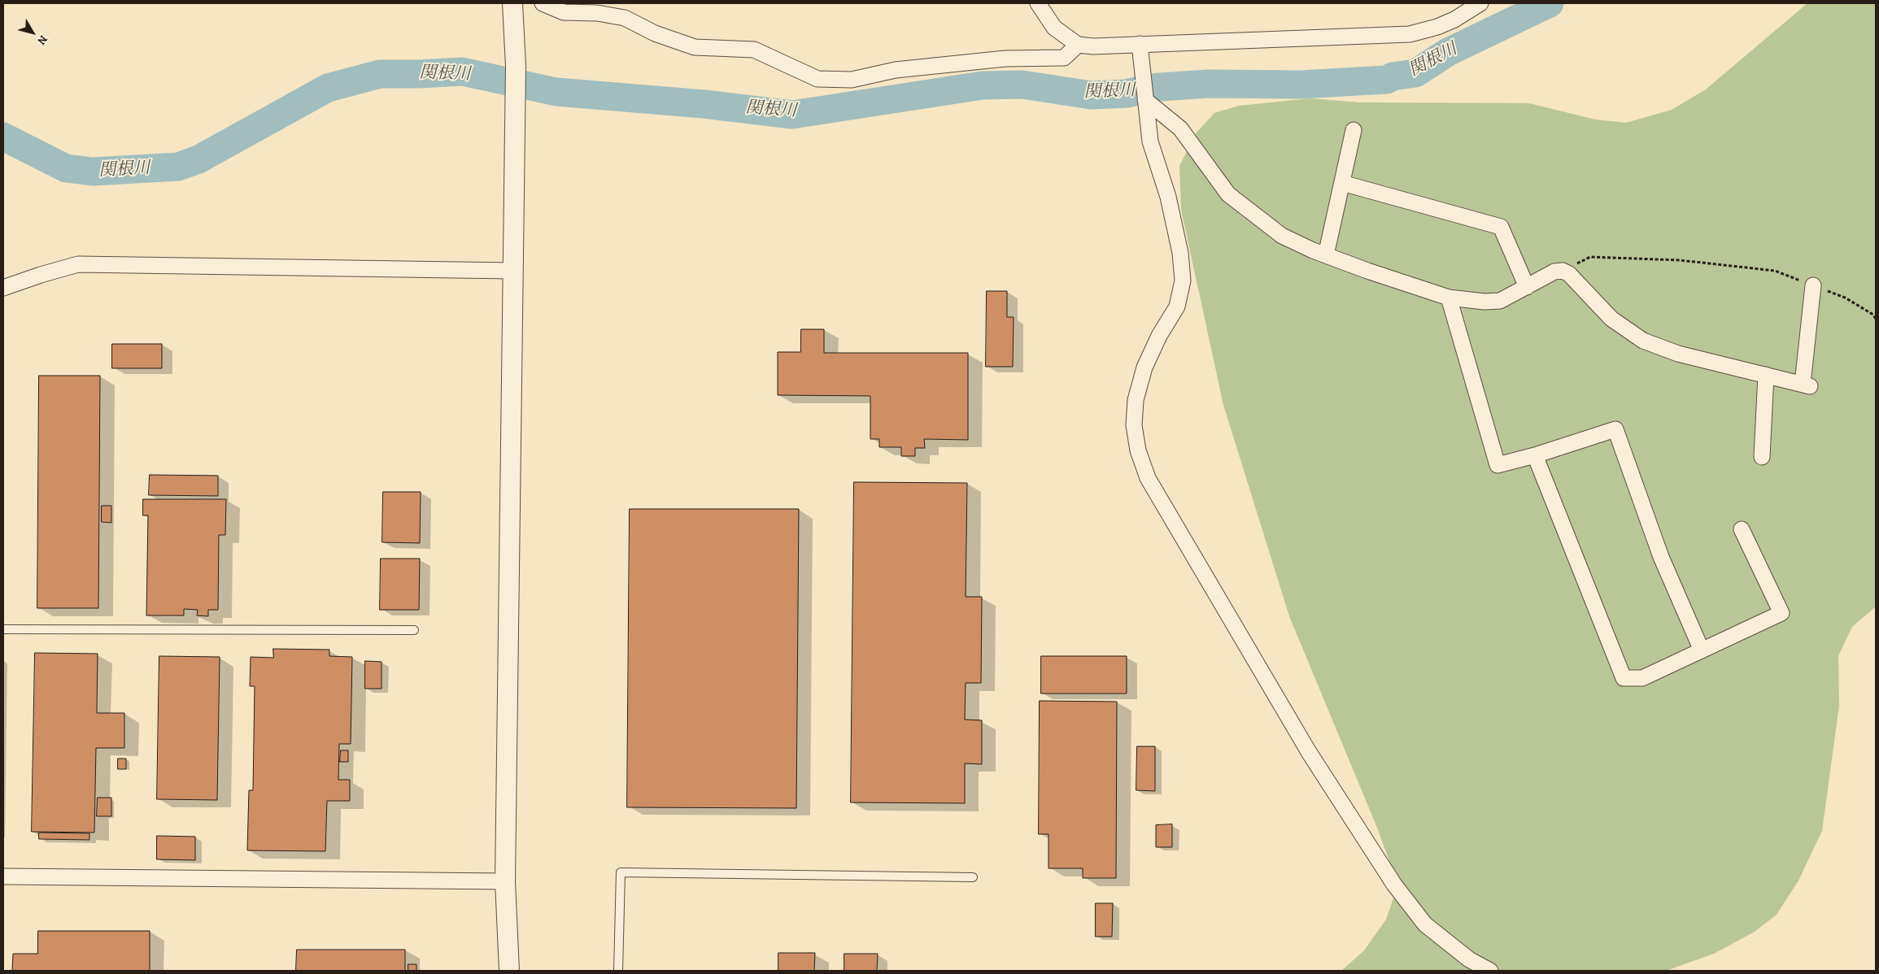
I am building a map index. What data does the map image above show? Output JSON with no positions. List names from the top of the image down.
{
  "water": ["関根川"],
  "north": "bottom right"
}
